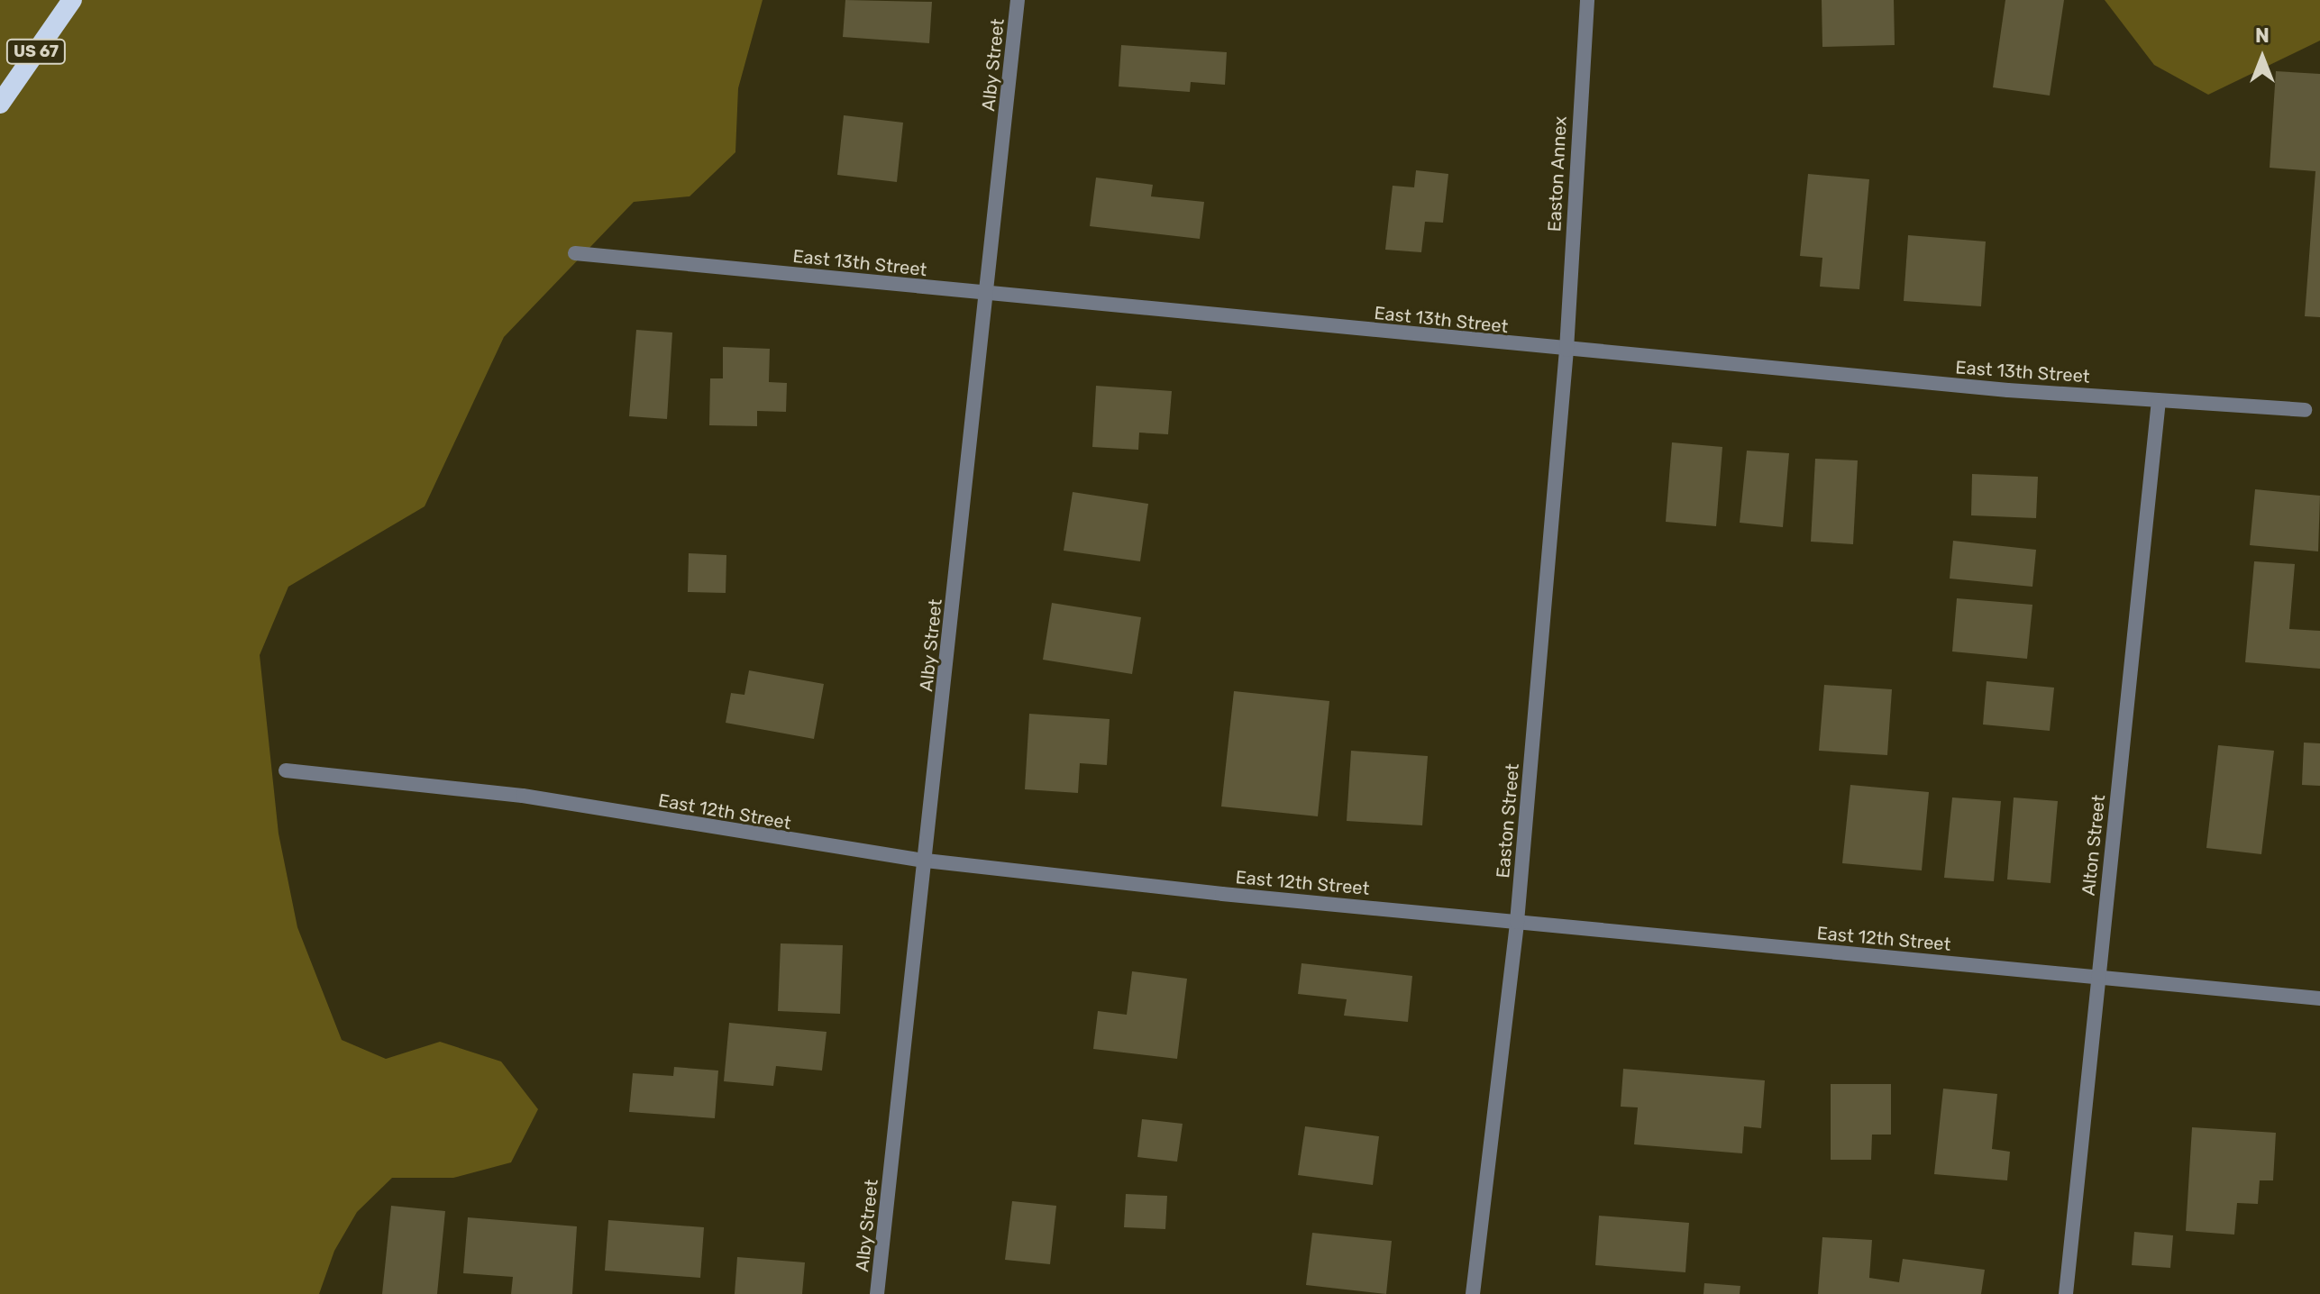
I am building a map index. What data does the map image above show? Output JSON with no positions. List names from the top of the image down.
{
  "streets": {
    "highway": ["US 67"],
    "street": [
      "Alby Street",
      "Easton Annex",
      "East 13th Street",
      "East 12th Street",
      "Easton Street",
      "Alton Street"
    ]
  },
  "crossings": [
    ["Alby Street", "East 13th Street"],
    ["Alby Street", "East 12th Street"],
    ["Easton Annex", "East 13th Street"],
    ["Easton Annex", "Easton Street"],
    ["East 13th Street", "Easton Street"],
    ["East 13th Street", "Alton Street"],
    ["East 12th Street", "Easton Street"],
    ["East 12th Street", "Alton Street"]
  ],
  "north": "top"
}
